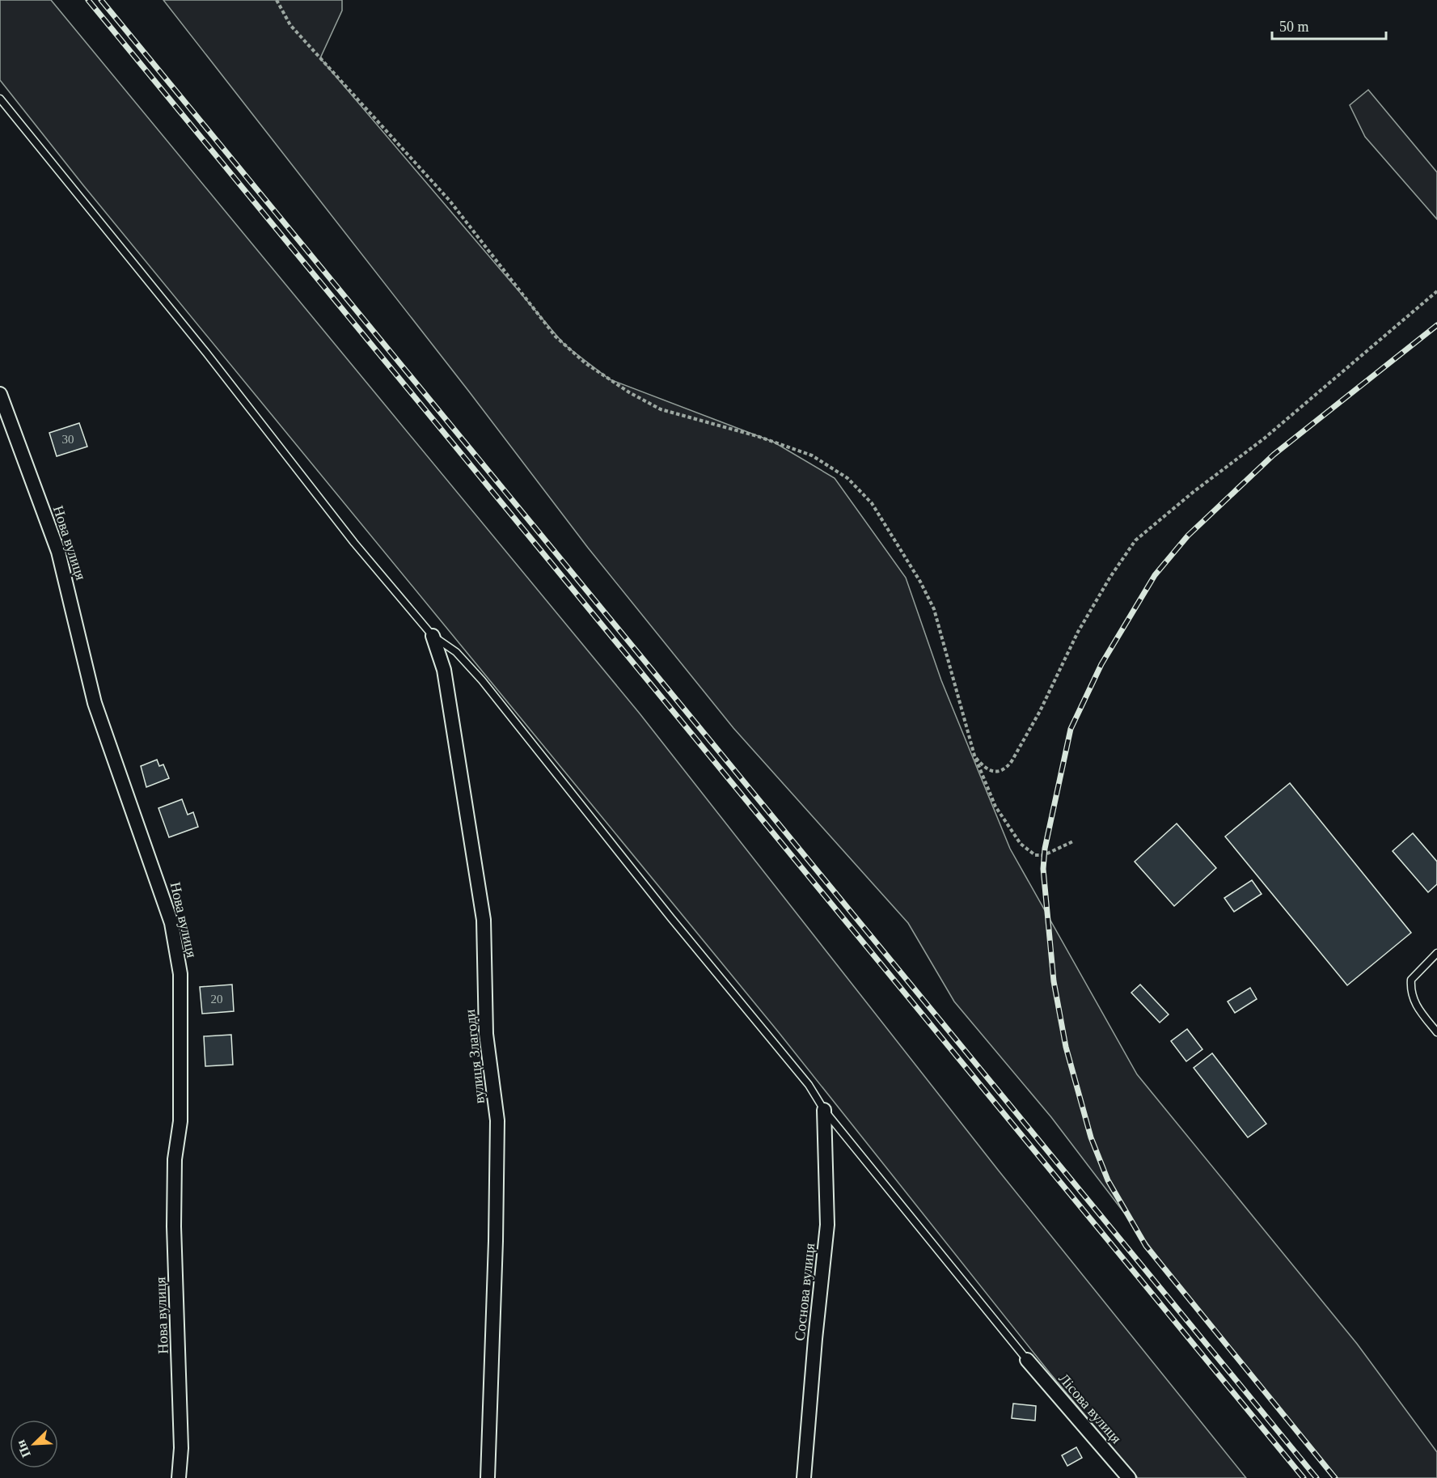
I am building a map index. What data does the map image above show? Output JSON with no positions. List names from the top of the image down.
{
  "streets": {
    "street": [
      "Нова вулиця",
      "вулиця Злагоди",
      "Соснова вулиця",
      "Лісова вулиця"
    ]
  },
  "house_numbers": ["30", "20"],
  "scale_bar": "50 m",
  "north": "bottom left"
}
